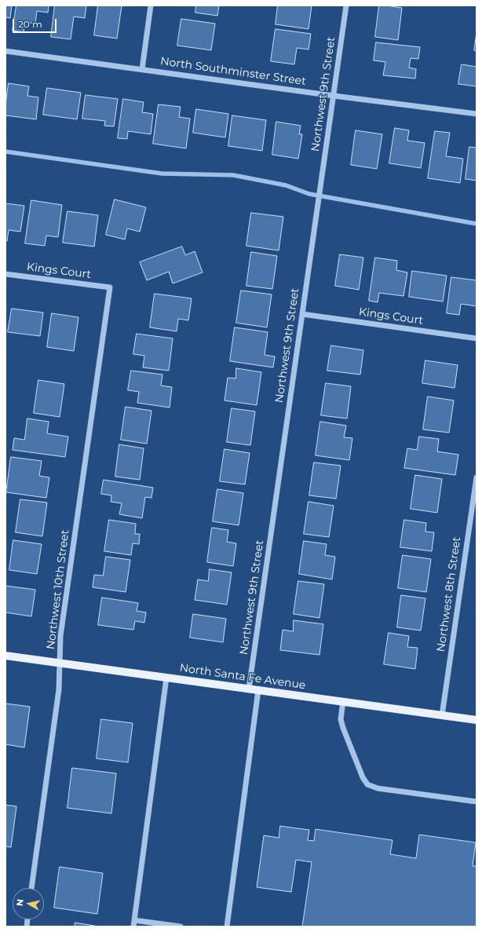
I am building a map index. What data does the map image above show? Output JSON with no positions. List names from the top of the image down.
{
  "streets": {
    "main road": ["North Santa Fe Avenue"],
    "street": [
      "North Southminster Street",
      "Northwest 9th Street",
      "Kings Court",
      "Northwest 10th Street",
      "Northwest 8th Street"
    ]
  },
  "crossings": [
    ["North Southminster Street", "Northwest 9th Street"],
    ["Northwest 9th Street", "Kings Court"],
    ["Northwest 9th Street", "North Santa Fe Avenue"],
    ["Kings Court", "Northwest 10th Street"],
    ["Northwest 10th Street", "North Santa Fe Avenue"],
    ["Northwest 8th Street", "North Santa Fe Avenue"]
  ],
  "scale_bar": "20 m",
  "north": "left"
}
